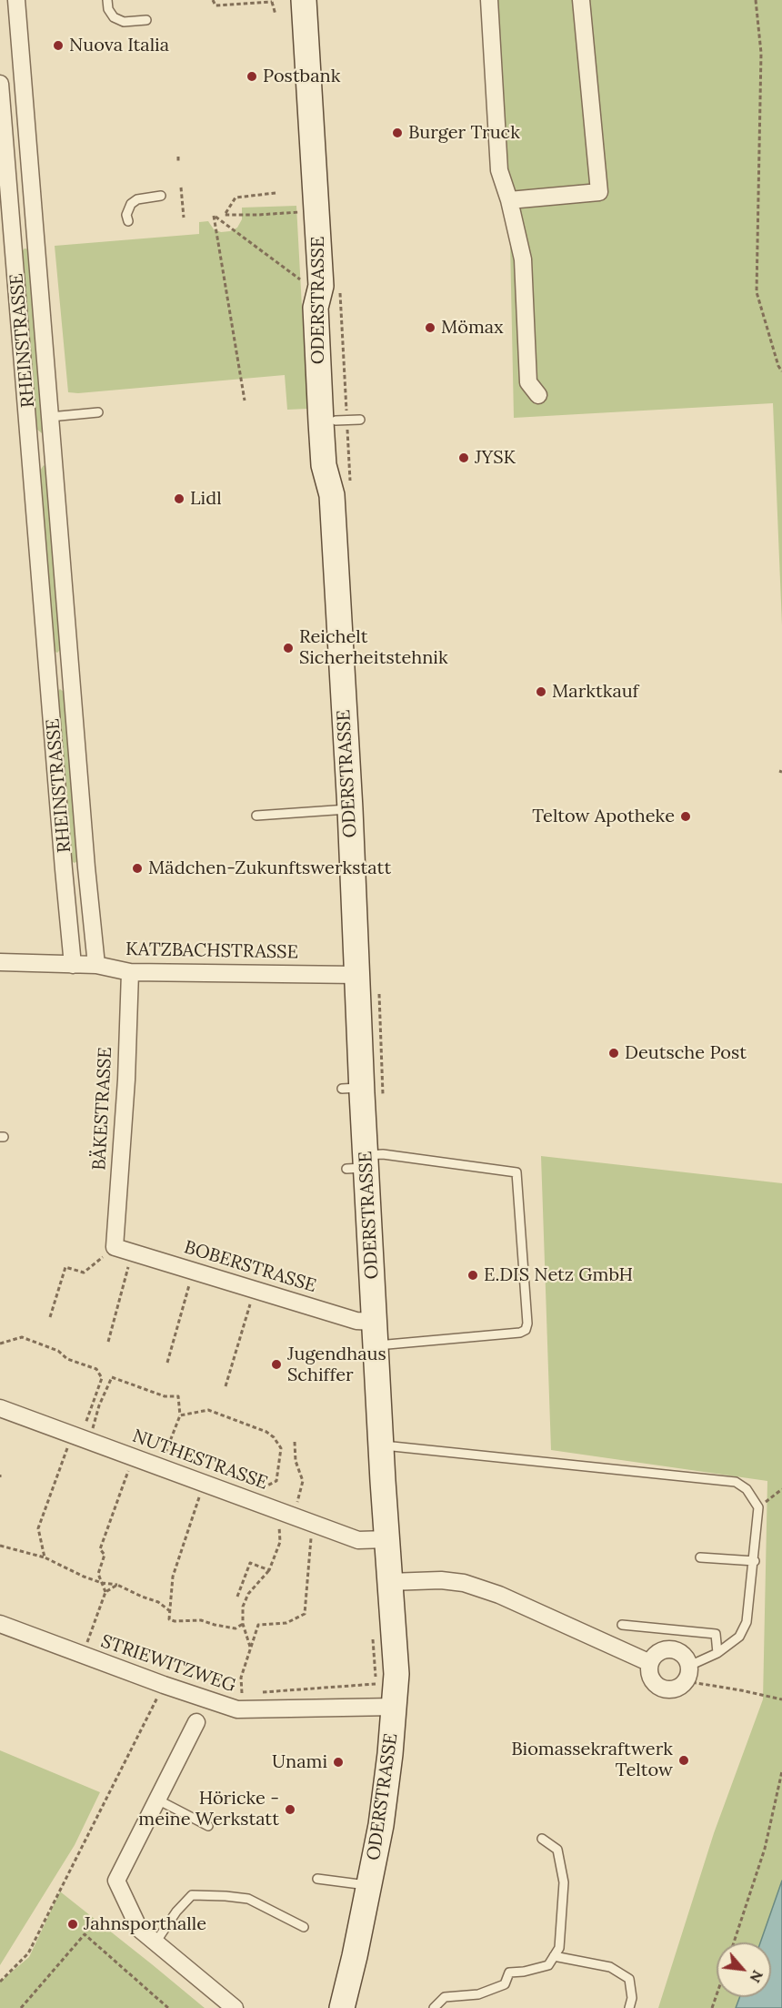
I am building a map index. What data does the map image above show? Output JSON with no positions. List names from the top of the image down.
{
  "streets": {
    "main road": ["ODERSTRASSE"],
    "street": [
      "RHEINSTRASSE",
      "KATZBACHSTRASSE",
      "BÄKESTRASSE",
      "BOBERSTRASSE",
      "NUTHESTRASSE",
      "STRIEWITZWEG"
    ]
  },
  "crossings": [
    ["ODERSTRASSE", "KATZBACHSTRASSE"],
    ["ODERSTRASSE", "BOBERSTRASSE"],
    ["ODERSTRASSE", "NUTHESTRASSE"],
    ["ODERSTRASSE", "STRIEWITZWEG"],
    ["RHEINSTRASSE", "KATZBACHSTRASSE"],
    ["KATZBACHSTRASSE", "BÄKESTRASSE"],
    ["BÄKESTRASSE", "BOBERSTRASSE"]
  ],
  "places": [
    "Nuova Italia",
    "Postbank",
    "Burger Truck",
    "Mömax",
    "JYSK",
    "Lidl",
    "Reichelt Sicherheitstehnik",
    "Marktkauf",
    "Teltow Apotheke",
    "Mädchen-Zukunftswerkstatt",
    "Deutsche Post",
    "E.DIS Netz GmbH",
    "Jugendhaus Schiffer",
    "Biomassekraftwerk Teltow",
    "Unami",
    "Höricke - meine Werkstatt",
    "Jahnsporthalle"
  ],
  "north": "bottom right"
}
